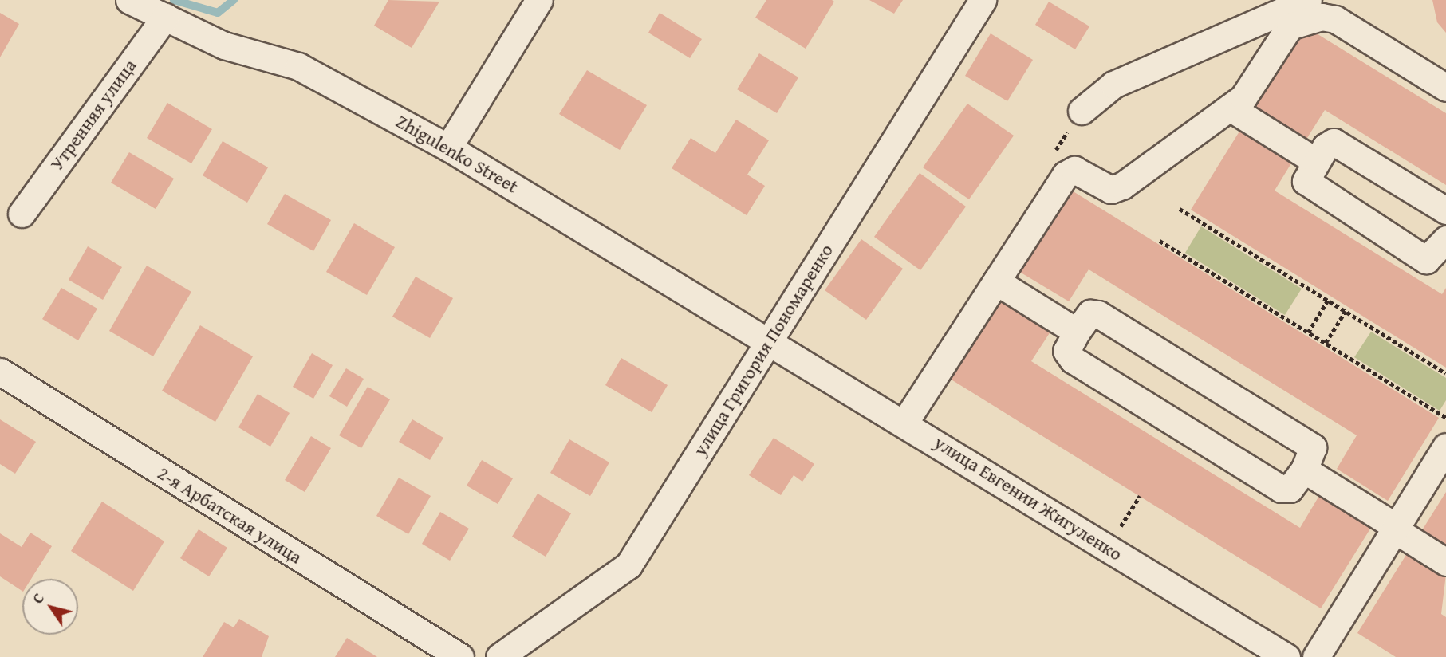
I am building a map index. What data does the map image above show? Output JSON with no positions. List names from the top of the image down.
{
  "streets": {
    "street": [
      "Утренняя улица",
      "Zhigulenko Street",
      "улица Григория Пономаренко",
      "улица Евгении Жигуленко",
      "2-я Арбатская улица"
    ]
  },
  "crossings": [
    ["Утренняя улица", "Zhigulenko Street"],
    ["Zhigulenko Street", "улица Григория Пономаренко"],
    ["Zhigulenko Street", "улица Евгении Жигуленко"],
    ["улица Григория Пономаренко", "улица Евгении Жигуленко"]
  ],
  "north": "top left"
}
